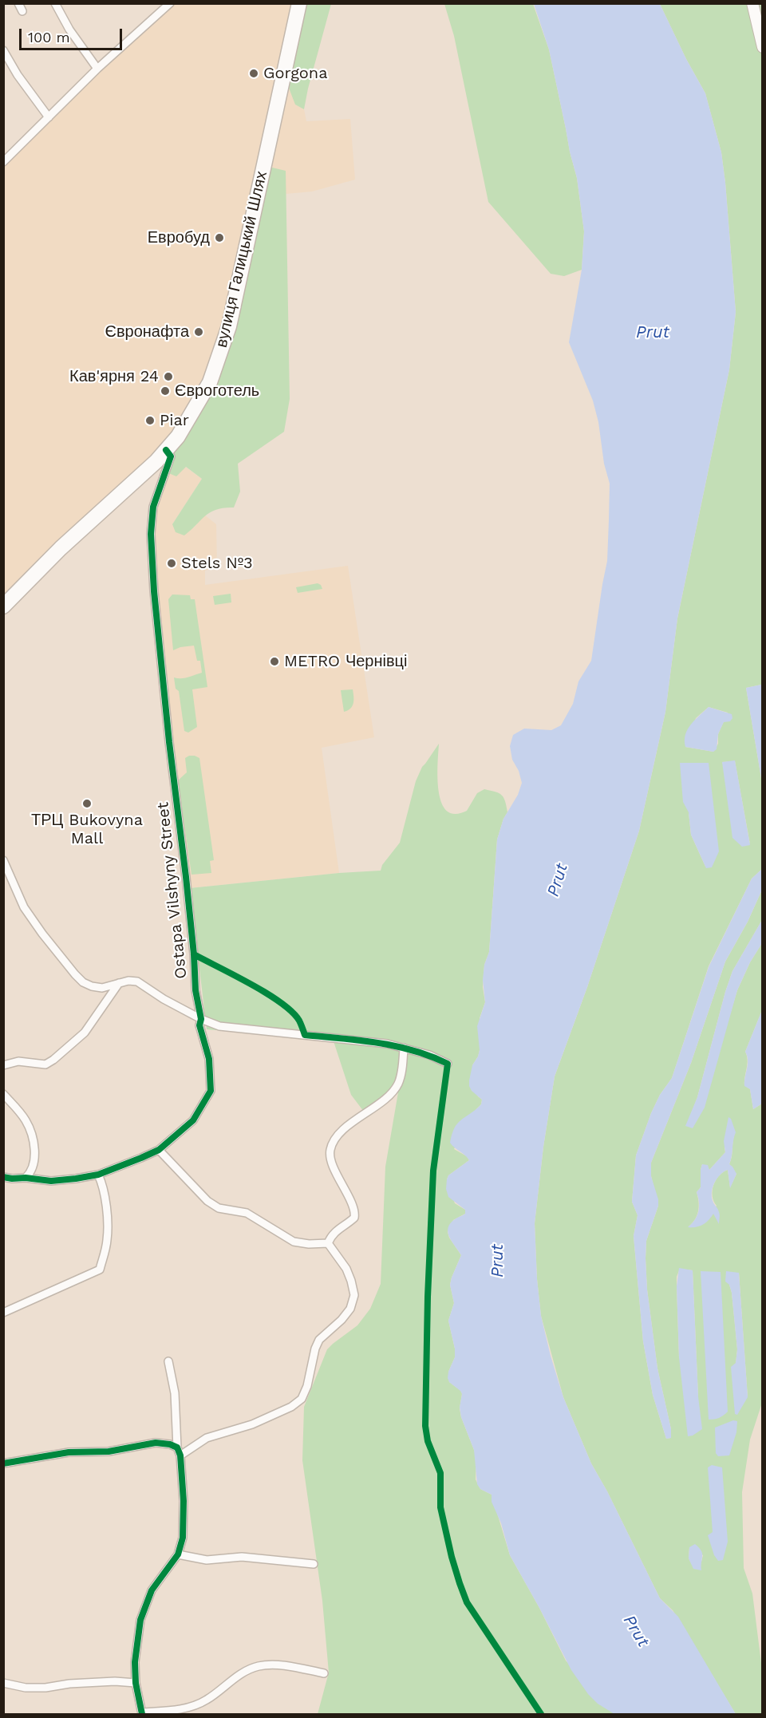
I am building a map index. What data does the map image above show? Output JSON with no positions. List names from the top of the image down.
{
  "streets": {
    "highway": ["вулиця Галицький Шлях"],
    "street": ["Ostapa Vilshyny Street"]
  },
  "crossings": [
    ["вулиця Галицький Шлях", "Ostapa Vilshyny Street"]
  ],
  "water": ["Prut"],
  "places": [
    "Gorgona",
    "Евробуд",
    "Євронафта",
    "Кав'ярня 24",
    "Євроготель",
    "Piar",
    "Stels №3",
    "METRO Чернівці",
    "ТРЦ Bukovyna Mall"
  ],
  "scale_bar": "100 m"
}
